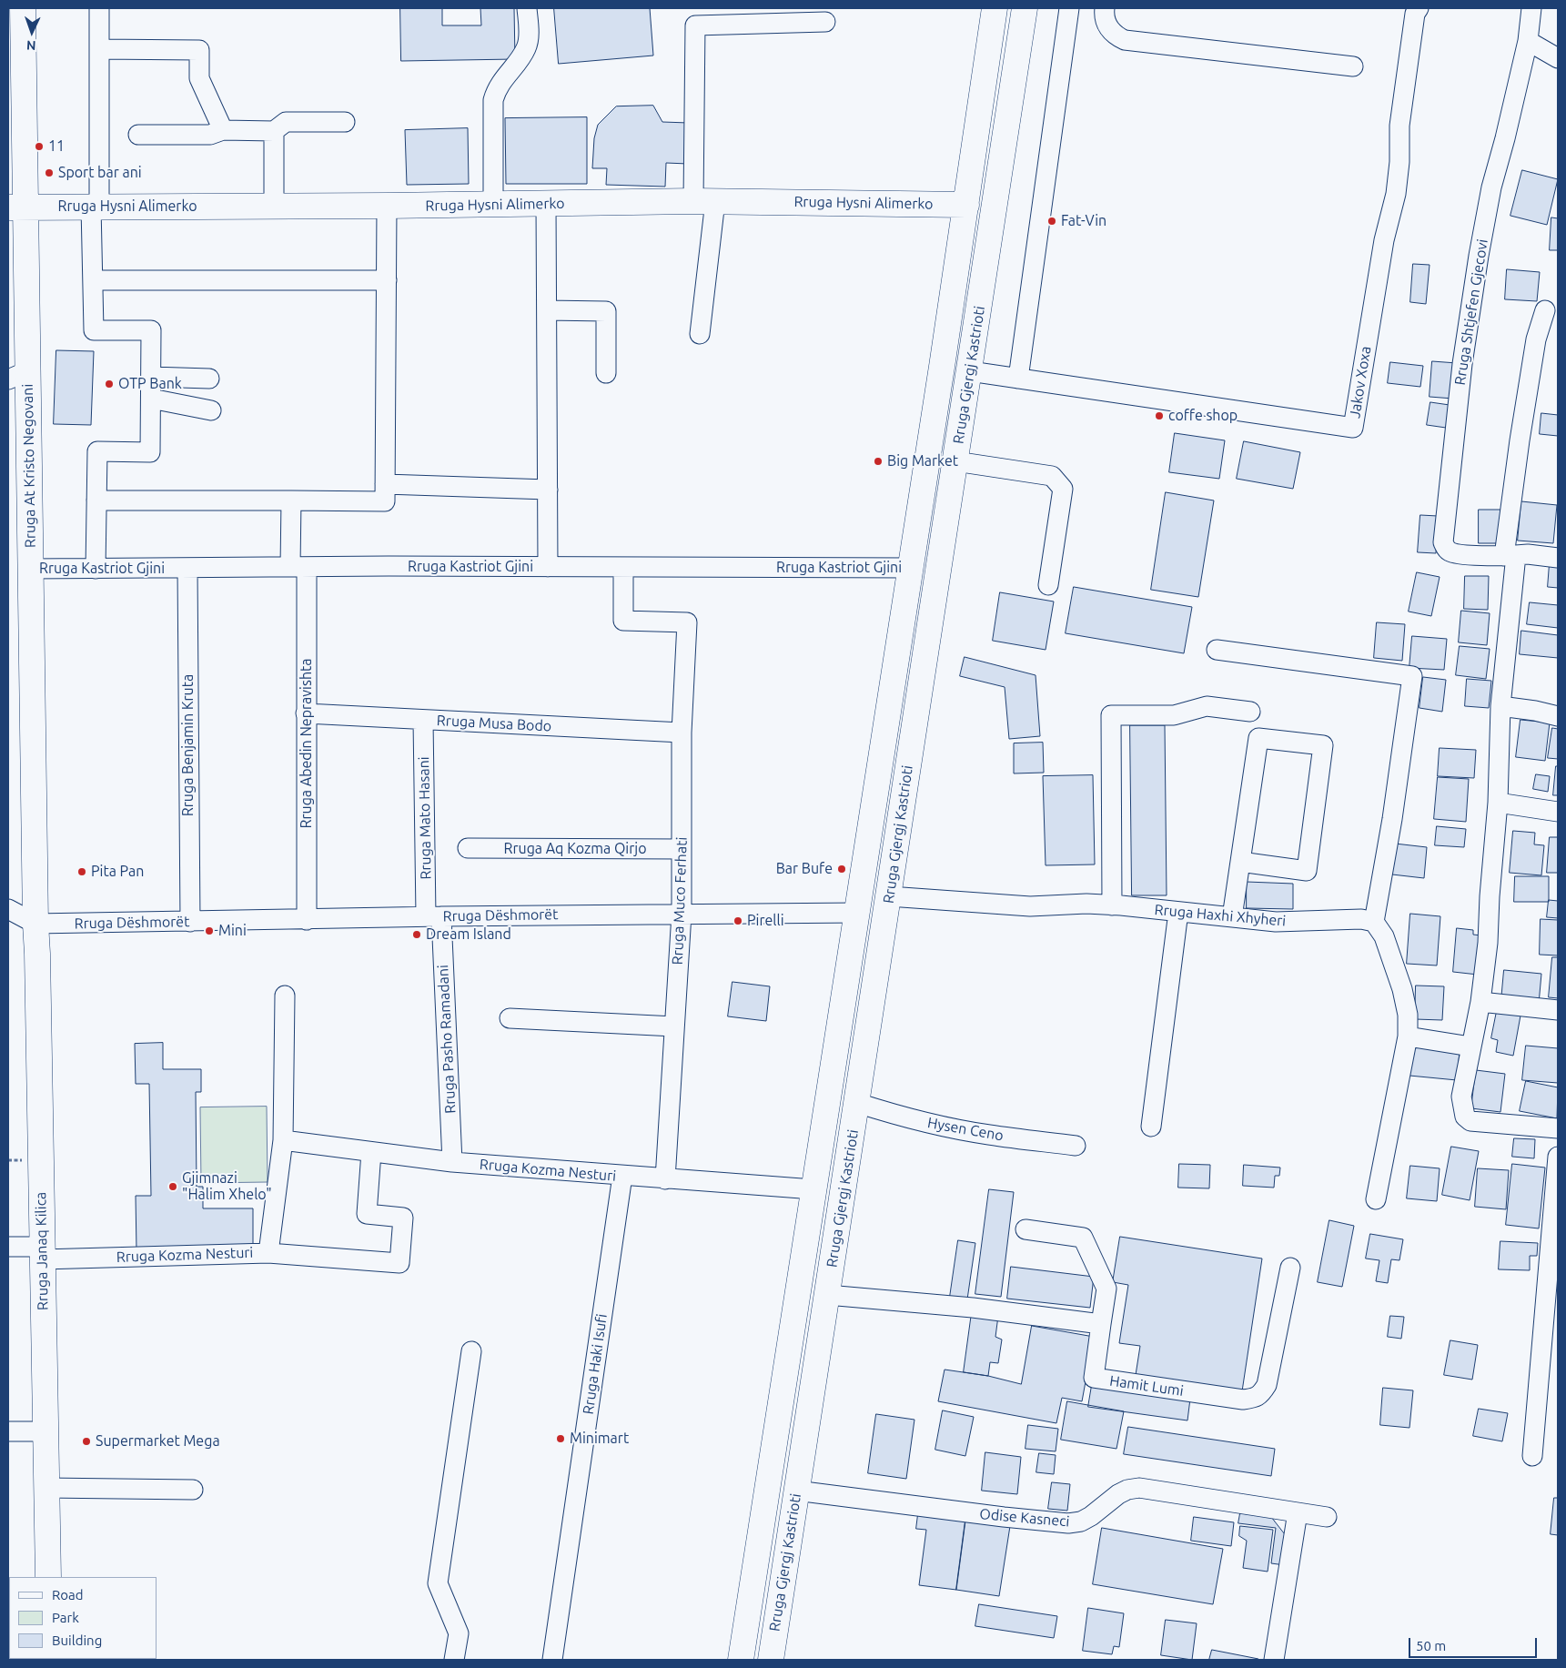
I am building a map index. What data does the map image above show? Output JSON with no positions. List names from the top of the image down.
{
  "streets": {
    "main road": [
      "Rruga Hysni Alimerko",
      "Rruga Gjergj Kastrioti",
      "Rruga At Kristo Negovani",
      "Rruga Janaq Kilica"
    ],
    "street": [
      "Rruga Shtjefen Gjecovi",
      "Jakov Xoxa",
      "Rruga Kastriot Gjini",
      "Rruga Musa Bodo",
      "Rruga Abedin Nepravishta",
      "Rruga Benjamin Kruta",
      "Rruga Mato Hasani",
      "Rruga Aq Kozma Qirjo",
      "Rruga Muco Ferhati",
      "Rruga Dëshmorët",
      "Rruga Haxhi Xhyheri",
      "Rruga Pasho Ramadani",
      "Hysen Ceno",
      "Rruga Kozma Nesturi",
      "Rruga Haki Isufi",
      "Hamit Lumi",
      "Odise Kasneci"
    ]
  },
  "crossings": [
    ["Rruga Hysni Alimerko", "Rruga Gjergj Kastrioti"],
    ["Rruga Hysni Alimerko", "Rruga At Kristo Negovani"],
    ["Rruga Gjergj Kastrioti", "Jakov Xoxa"],
    ["Rruga Gjergj Kastrioti", "Rruga Kastriot Gjini"],
    ["Rruga Gjergj Kastrioti", "Rruga Dëshmorët"],
    ["Rruga Gjergj Kastrioti", "Rruga Haxhi Xhyheri"],
    ["Rruga Gjergj Kastrioti", "Hysen Ceno"],
    ["Rruga Gjergj Kastrioti", "Rruga Kozma Nesturi"],
    ["Rruga Gjergj Kastrioti", "Odise Kasneci"],
    ["Rruga At Kristo Negovani", "Rruga Kastriot Gjini"],
    ["Rruga At Kristo Negovani", "Rruga Dëshmorët"],
    ["Rruga At Kristo Negovani", "Rruga Janaq Kilica"],
    ["Rruga Kastriot Gjini", "Rruga Abedin Nepravishta"],
    ["Rruga Kastriot Gjini", "Rruga Benjamin Kruta"],
    ["Rruga Kastriot Gjini", "Rruga Muco Ferhati"],
    ["Rruga Musa Bodo", "Rruga Abedin Nepravishta"],
    ["Rruga Musa Bodo", "Rruga Mato Hasani"],
    ["Rruga Musa Bodo", "Rruga Muco Ferhati"],
    ["Rruga Abedin Nepravishta", "Rruga Dëshmorët"],
    ["Rruga Benjamin Kruta", "Rruga Dëshmorët"],
    ["Rruga Mato Hasani", "Rruga Dëshmorët"],
    ["Rruga Mato Hasani", "Rruga Pasho Ramadani"],
    ["Rruga Aq Kozma Qirjo", "Rruga Muco Ferhati"],
    ["Rruga Muco Ferhati", "Rruga Dëshmorët"],
    ["Rruga Muco Ferhati", "Rruga Kozma Nesturi"],
    ["Rruga Dëshmorët", "Rruga Pasho Ramadani"],
    ["Rruga Dëshmorët", "Rruga Janaq Kilica"],
    ["Rruga Pasho Ramadani", "Rruga Kozma Nesturi"],
    ["Rruga Kozma Nesturi", "Rruga Janaq Kilica"],
    ["Rruga Kozma Nesturi", "Rruga Haki Isufi"]
  ],
  "places": [
    "11",
    "Sport bar ani",
    "Fat-Vin",
    "OTP Bank",
    "coffe shop",
    "Big Market",
    "Bar Bufe",
    "Pita Pan",
    "Pirelli",
    "Mini",
    "Dream Island",
    "Gjimnazi \"Halim Xhelo\"",
    "Minimart",
    "Supermarket Mega"
  ],
  "legend": ["Road", "Park", "Building"],
  "scale_bar": "50 m",
  "north": "bottom"
}
